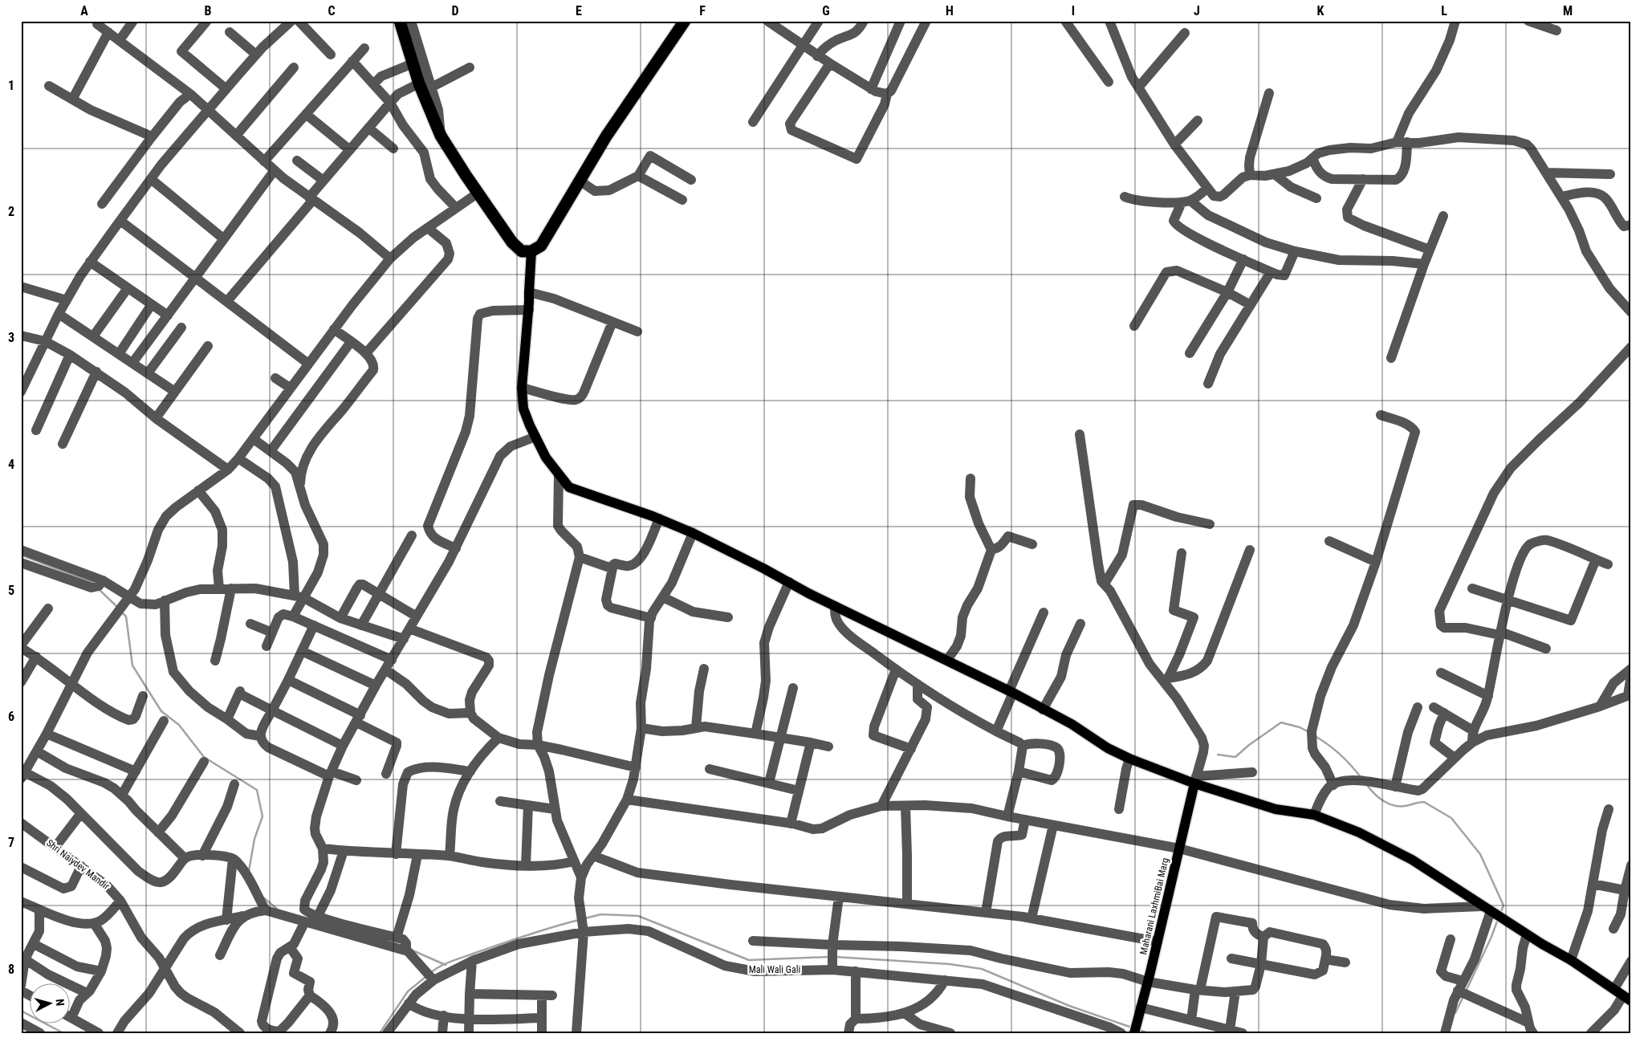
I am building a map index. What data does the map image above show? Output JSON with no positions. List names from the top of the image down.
{
  "streets": {
    "main road": ["Maharani LaxhmiBai Marg"],
    "street": ["Shri Naiydev Mandir", "Mali Wali Gali"]
  },
  "north": "right",
  "grid": {
    "columns": [
      "A",
      "B",
      "C",
      "D",
      "E",
      "F",
      "G",
      "H",
      "I",
      "J",
      "K",
      "L",
      "M"
    ],
    "rows": [
      "1",
      "2",
      "3",
      "4",
      "5",
      "6",
      "7",
      "8"
    ]
  }
}
